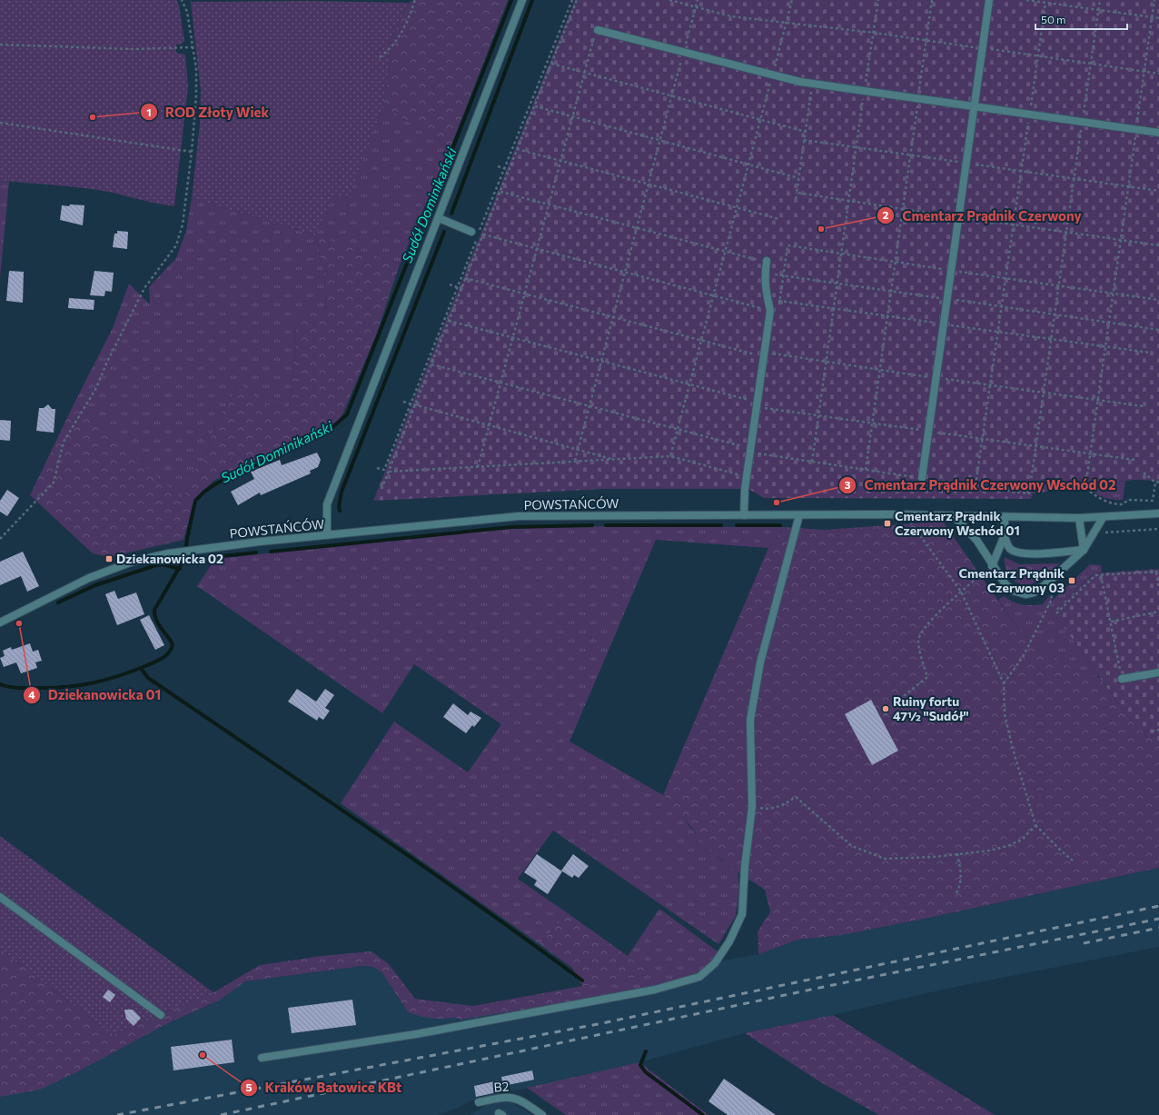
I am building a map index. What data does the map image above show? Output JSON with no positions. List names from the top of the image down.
{
  "streets": {
    "street": ["POWSTAŃCÓW", "B2"]
  },
  "water": ["Sudół Dominikański"],
  "places": {
    "other": [
      "ROD Złoty Wiek",
      "Cmentarz Prądnik Czerwony",
      "Cmentarz Prądnik Czerwony Wschód 02",
      "Dziekanowicka 01",
      "Ruiny fortu 47½ \"Sudół\"",
      "Kraków Batowice KBt"
    ],
    "transit": ["Cmentarz Prądnik Czerwony Wschód 01", "Dziekanowicka 02", "Cmentarz Prądnik Czerwony 03"]
  },
  "scale_bar": "50 m"
}
